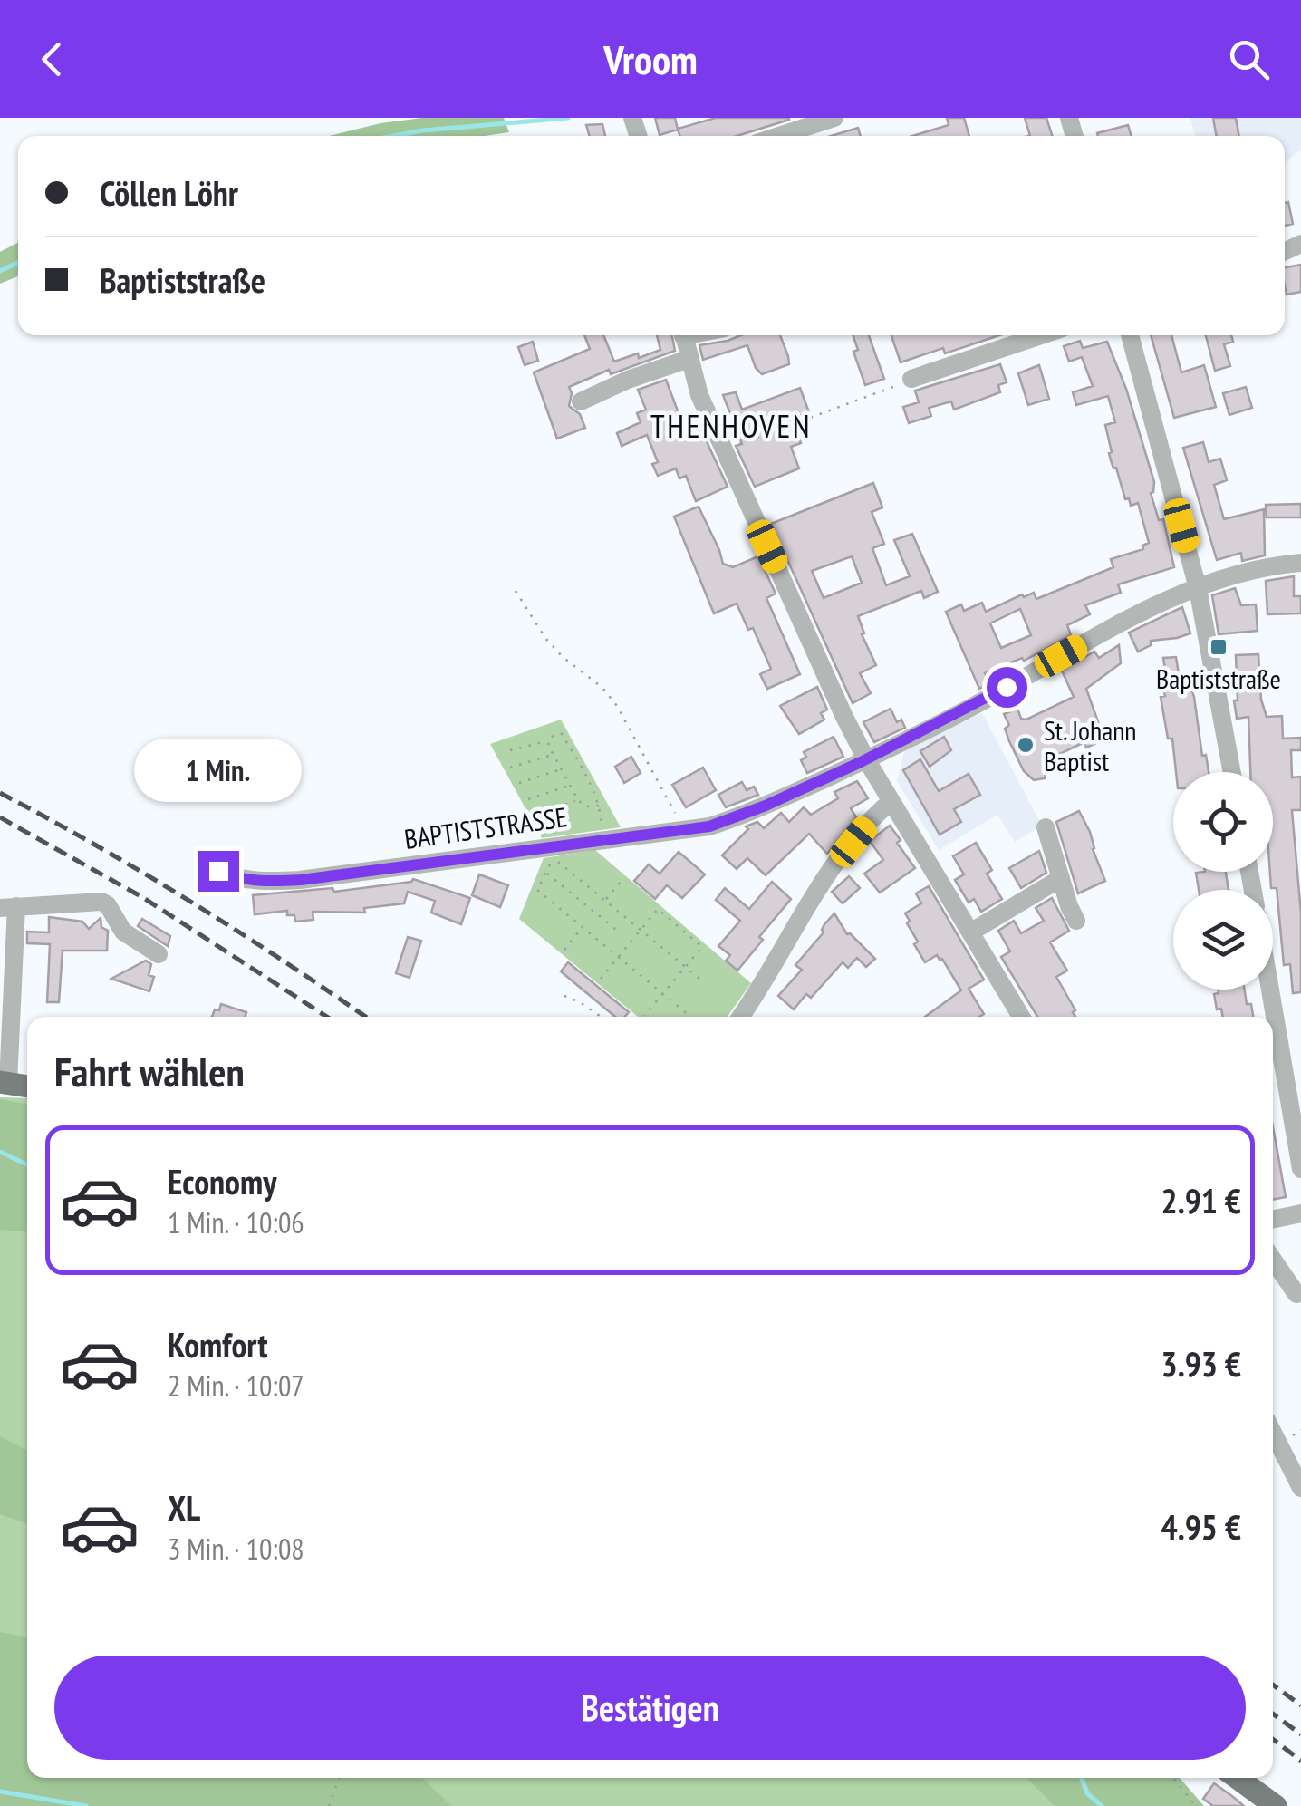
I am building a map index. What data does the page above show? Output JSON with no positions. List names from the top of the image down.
{
  "streets": {
    "street": ["BAPTISTSTRASSE"]
  },
  "districts": ["THENHOVEN"],
  "places": {
    "transit": ["Baptiststraße"],
    "other": ["St. Johann Baptist"]
  },
  "page": {
    "header": "Vroom",
    "banner": ["Cöllen Löhr", "Baptiststraße"],
    "bubble": "1 Min.",
    "heading": "Fahrt wählen",
    "list": [
      {
        "name": "Economy",
        "note": "1 Min. · 10:06",
        "value": "2.91 €"
      },
      {
        "name": "Komfort",
        "note": "2 Min. · 10:07",
        "value": "3.93 €"
      },
      {
        "name": "XL",
        "note": "3 Min. · 10:08",
        "value": "4.95 €"
      }
    ],
    "buttons": "Bestätigen"
  }
}
